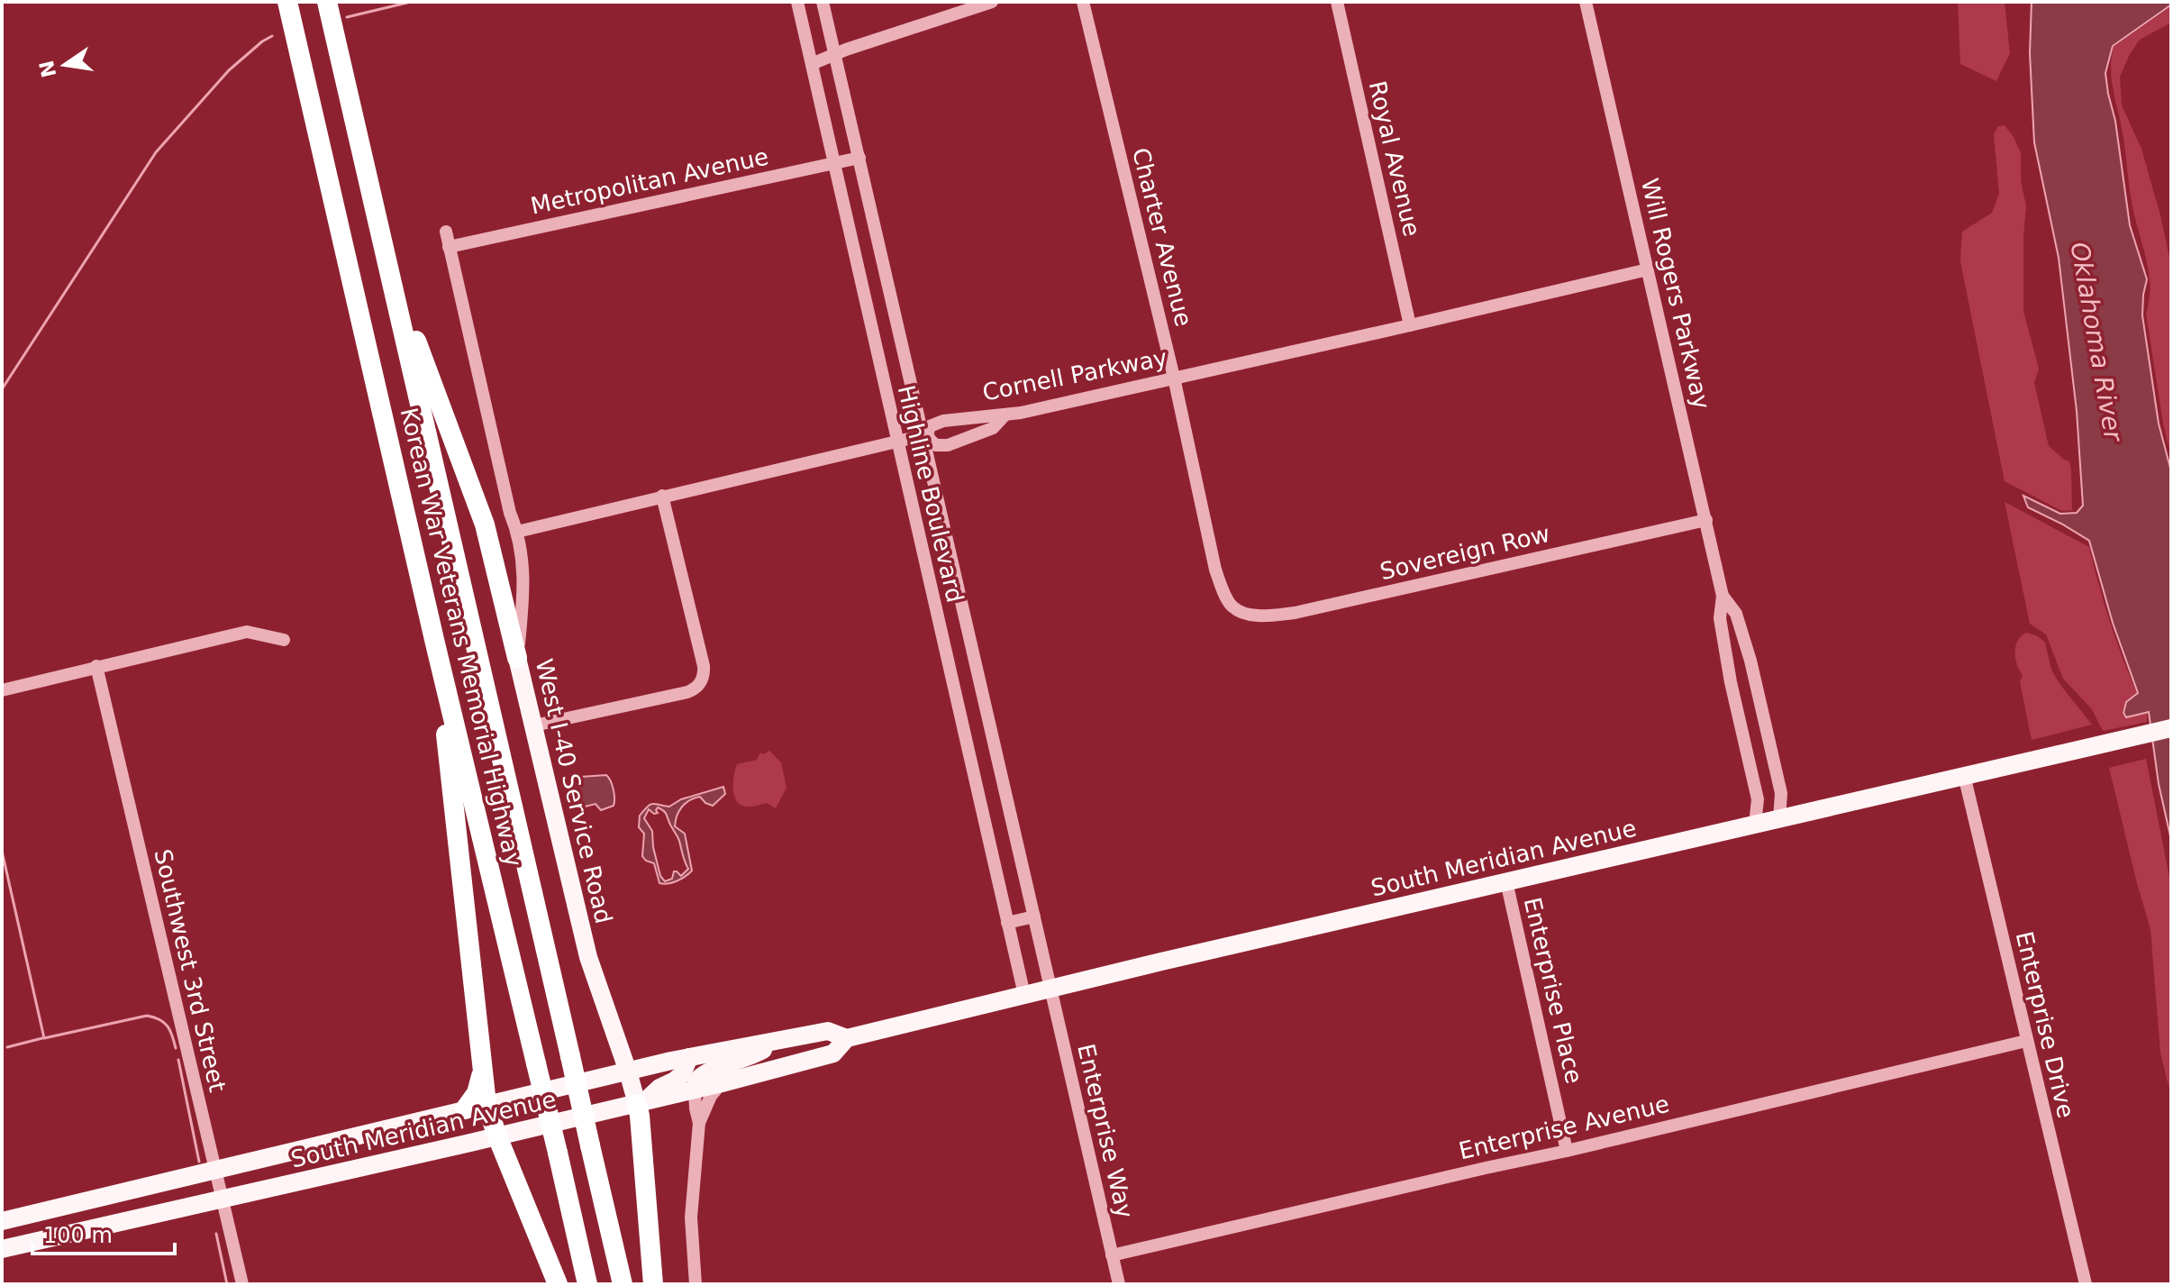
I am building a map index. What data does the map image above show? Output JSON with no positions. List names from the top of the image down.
{
  "streets": {
    "highway": ["Korean War Veterans Memorial Highway"],
    "main road": ["West I-40 Service Road", "South Meridian Avenue"],
    "street": [
      "Royal Avenue",
      "Metropolitan Avenue",
      "Charter Avenue",
      "Will Rogers Parkway",
      "Cornell Parkway",
      "Highline Boulevard",
      "Sovereign Row",
      "Southwest 3rd Street",
      "Enterprise Place",
      "Enterprise Drive",
      "Enterprise Avenue",
      "Enterprise Way"
    ]
  },
  "crossings": [
    ["Royal Avenue", "Cornell Parkway"],
    ["Metropolitan Avenue", "Highline Boulevard"],
    ["Metropolitan Avenue", "West I-40 Service Road"],
    ["Charter Avenue", "Cornell Parkway"],
    ["Charter Avenue", "Sovereign Row"],
    ["Will Rogers Parkway", "Cornell Parkway"],
    ["Will Rogers Parkway", "Sovereign Row"],
    ["Will Rogers Parkway", "South Meridian Avenue"],
    ["Cornell Parkway", "Highline Boulevard"],
    ["Cornell Parkway", "West I-40 Service Road"],
    ["Highline Boulevard", "South Meridian Avenue"],
    ["Highline Boulevard", "Enterprise Way"],
    ["West I-40 Service Road", "South Meridian Avenue"],
    ["South Meridian Avenue", "Southwest 3rd Street"],
    ["South Meridian Avenue", "Enterprise Place"],
    ["South Meridian Avenue", "Enterprise Drive"],
    ["South Meridian Avenue", "Enterprise Way"],
    ["Enterprise Place", "Enterprise Avenue"],
    ["Enterprise Drive", "Enterprise Avenue"],
    ["Enterprise Avenue", "Enterprise Way"]
  ],
  "water": ["Oklahoma River"],
  "scale_bar": "100 m",
  "north": "left"
}
